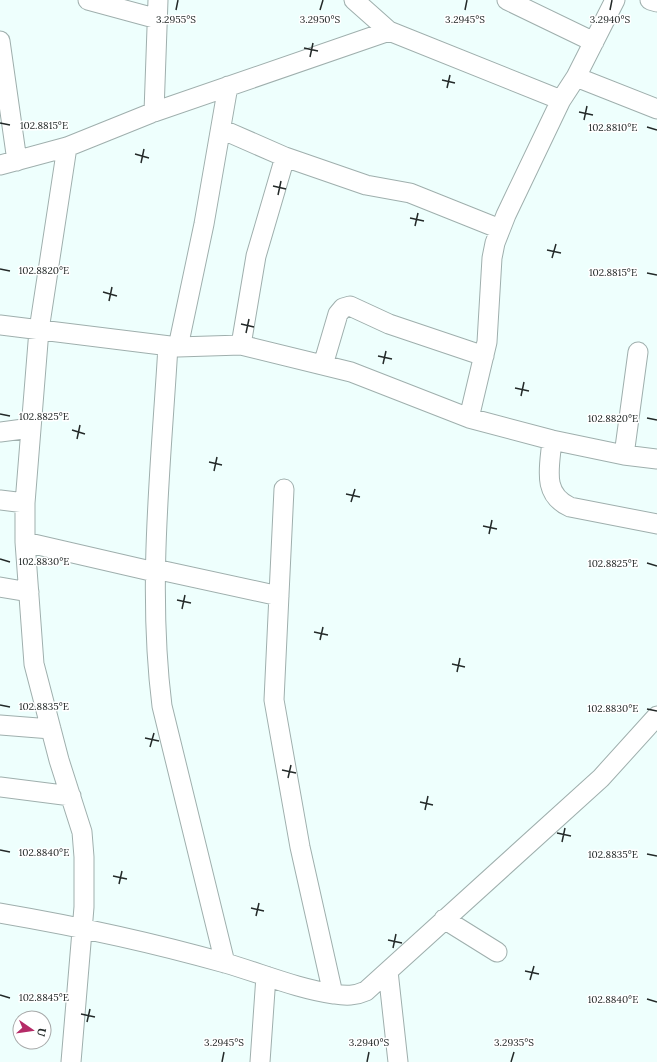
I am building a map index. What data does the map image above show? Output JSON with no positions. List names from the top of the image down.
{
  "north": "right",
  "coordinates": [
    "3.2955°S",
    "3.2950°S",
    "3.2945°S",
    "3.2940°S",
    "102.8815°E",
    "102.8810°E",
    "102.8820°E",
    "102.8825°E",
    "102.8830°E",
    "102.8835°E",
    "102.8840°E",
    "102.8845°E",
    "3.2935°S"
  ]
}
